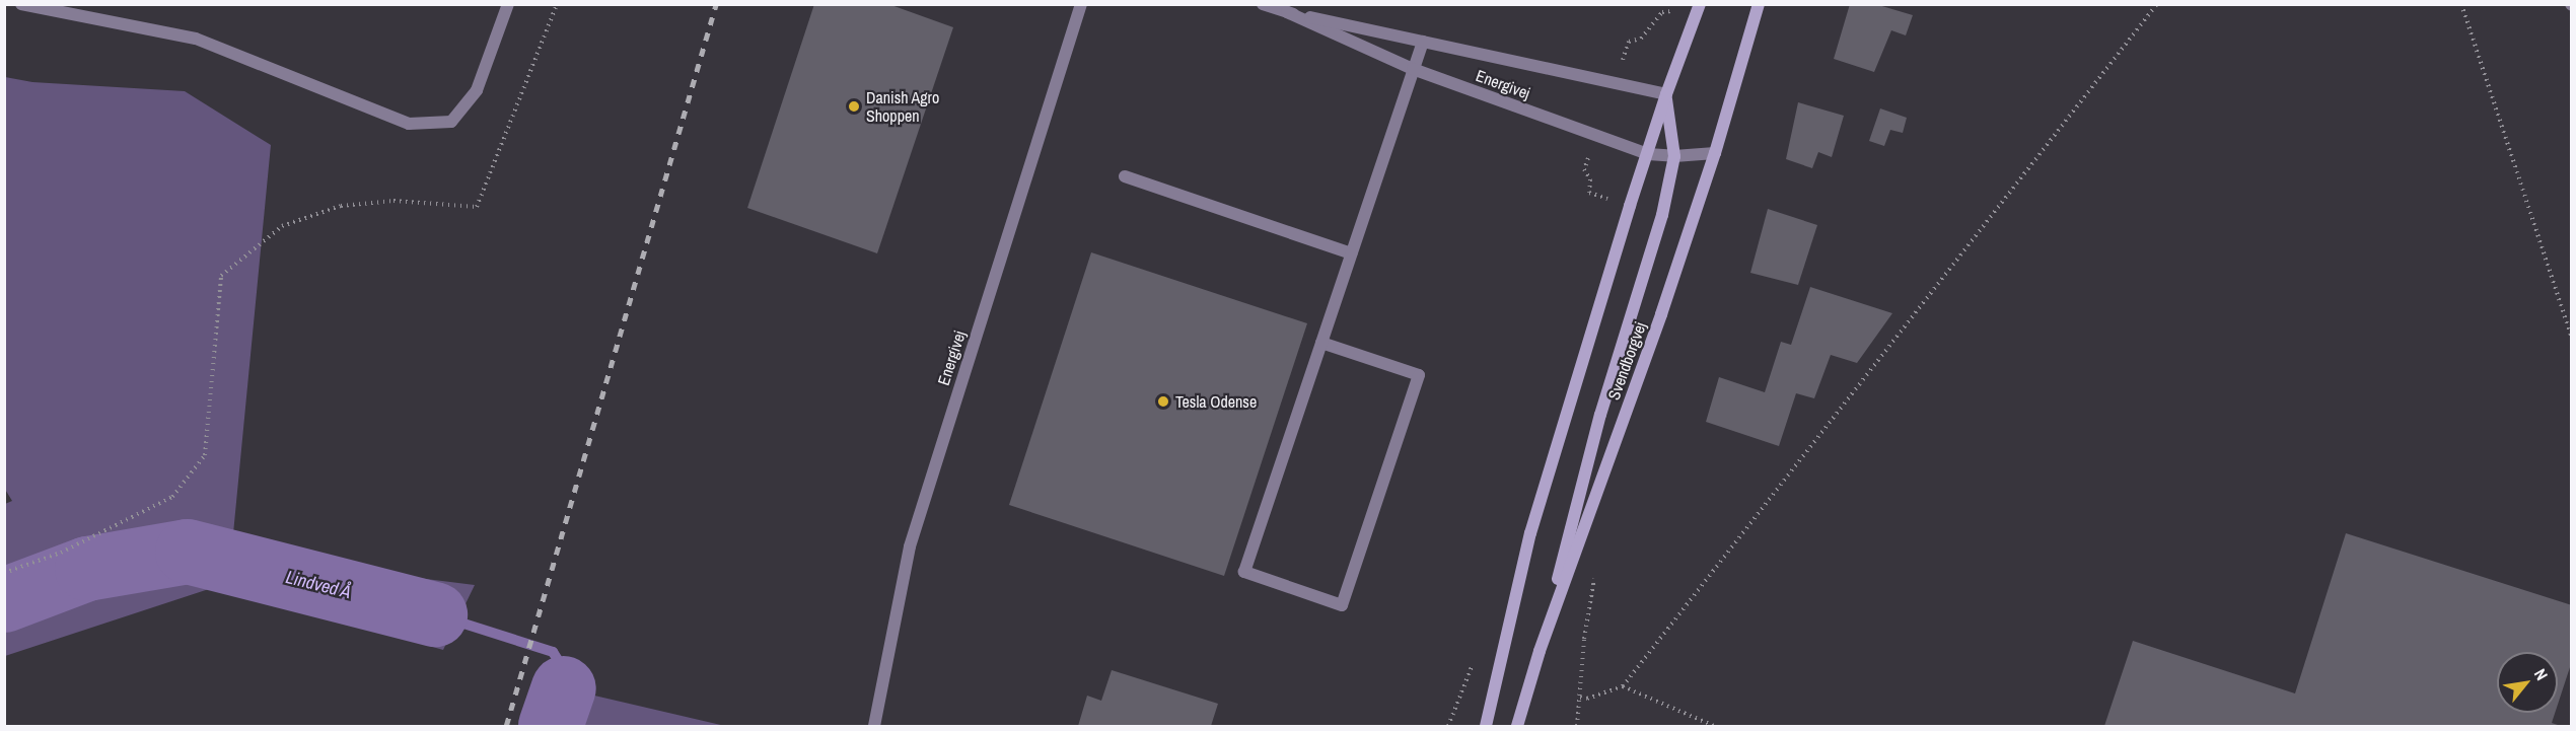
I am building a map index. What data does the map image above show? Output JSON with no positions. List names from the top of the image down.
{
  "streets": {
    "main road": ["Svendborgvej"],
    "street": ["Energivej"]
  },
  "crossings": [
    ["Energivej", "Svendborgvej"]
  ],
  "water": ["Lindved Å"],
  "places": ["Danish Agro Shoppen", "Tesla Odense"],
  "north": "top right"
}
